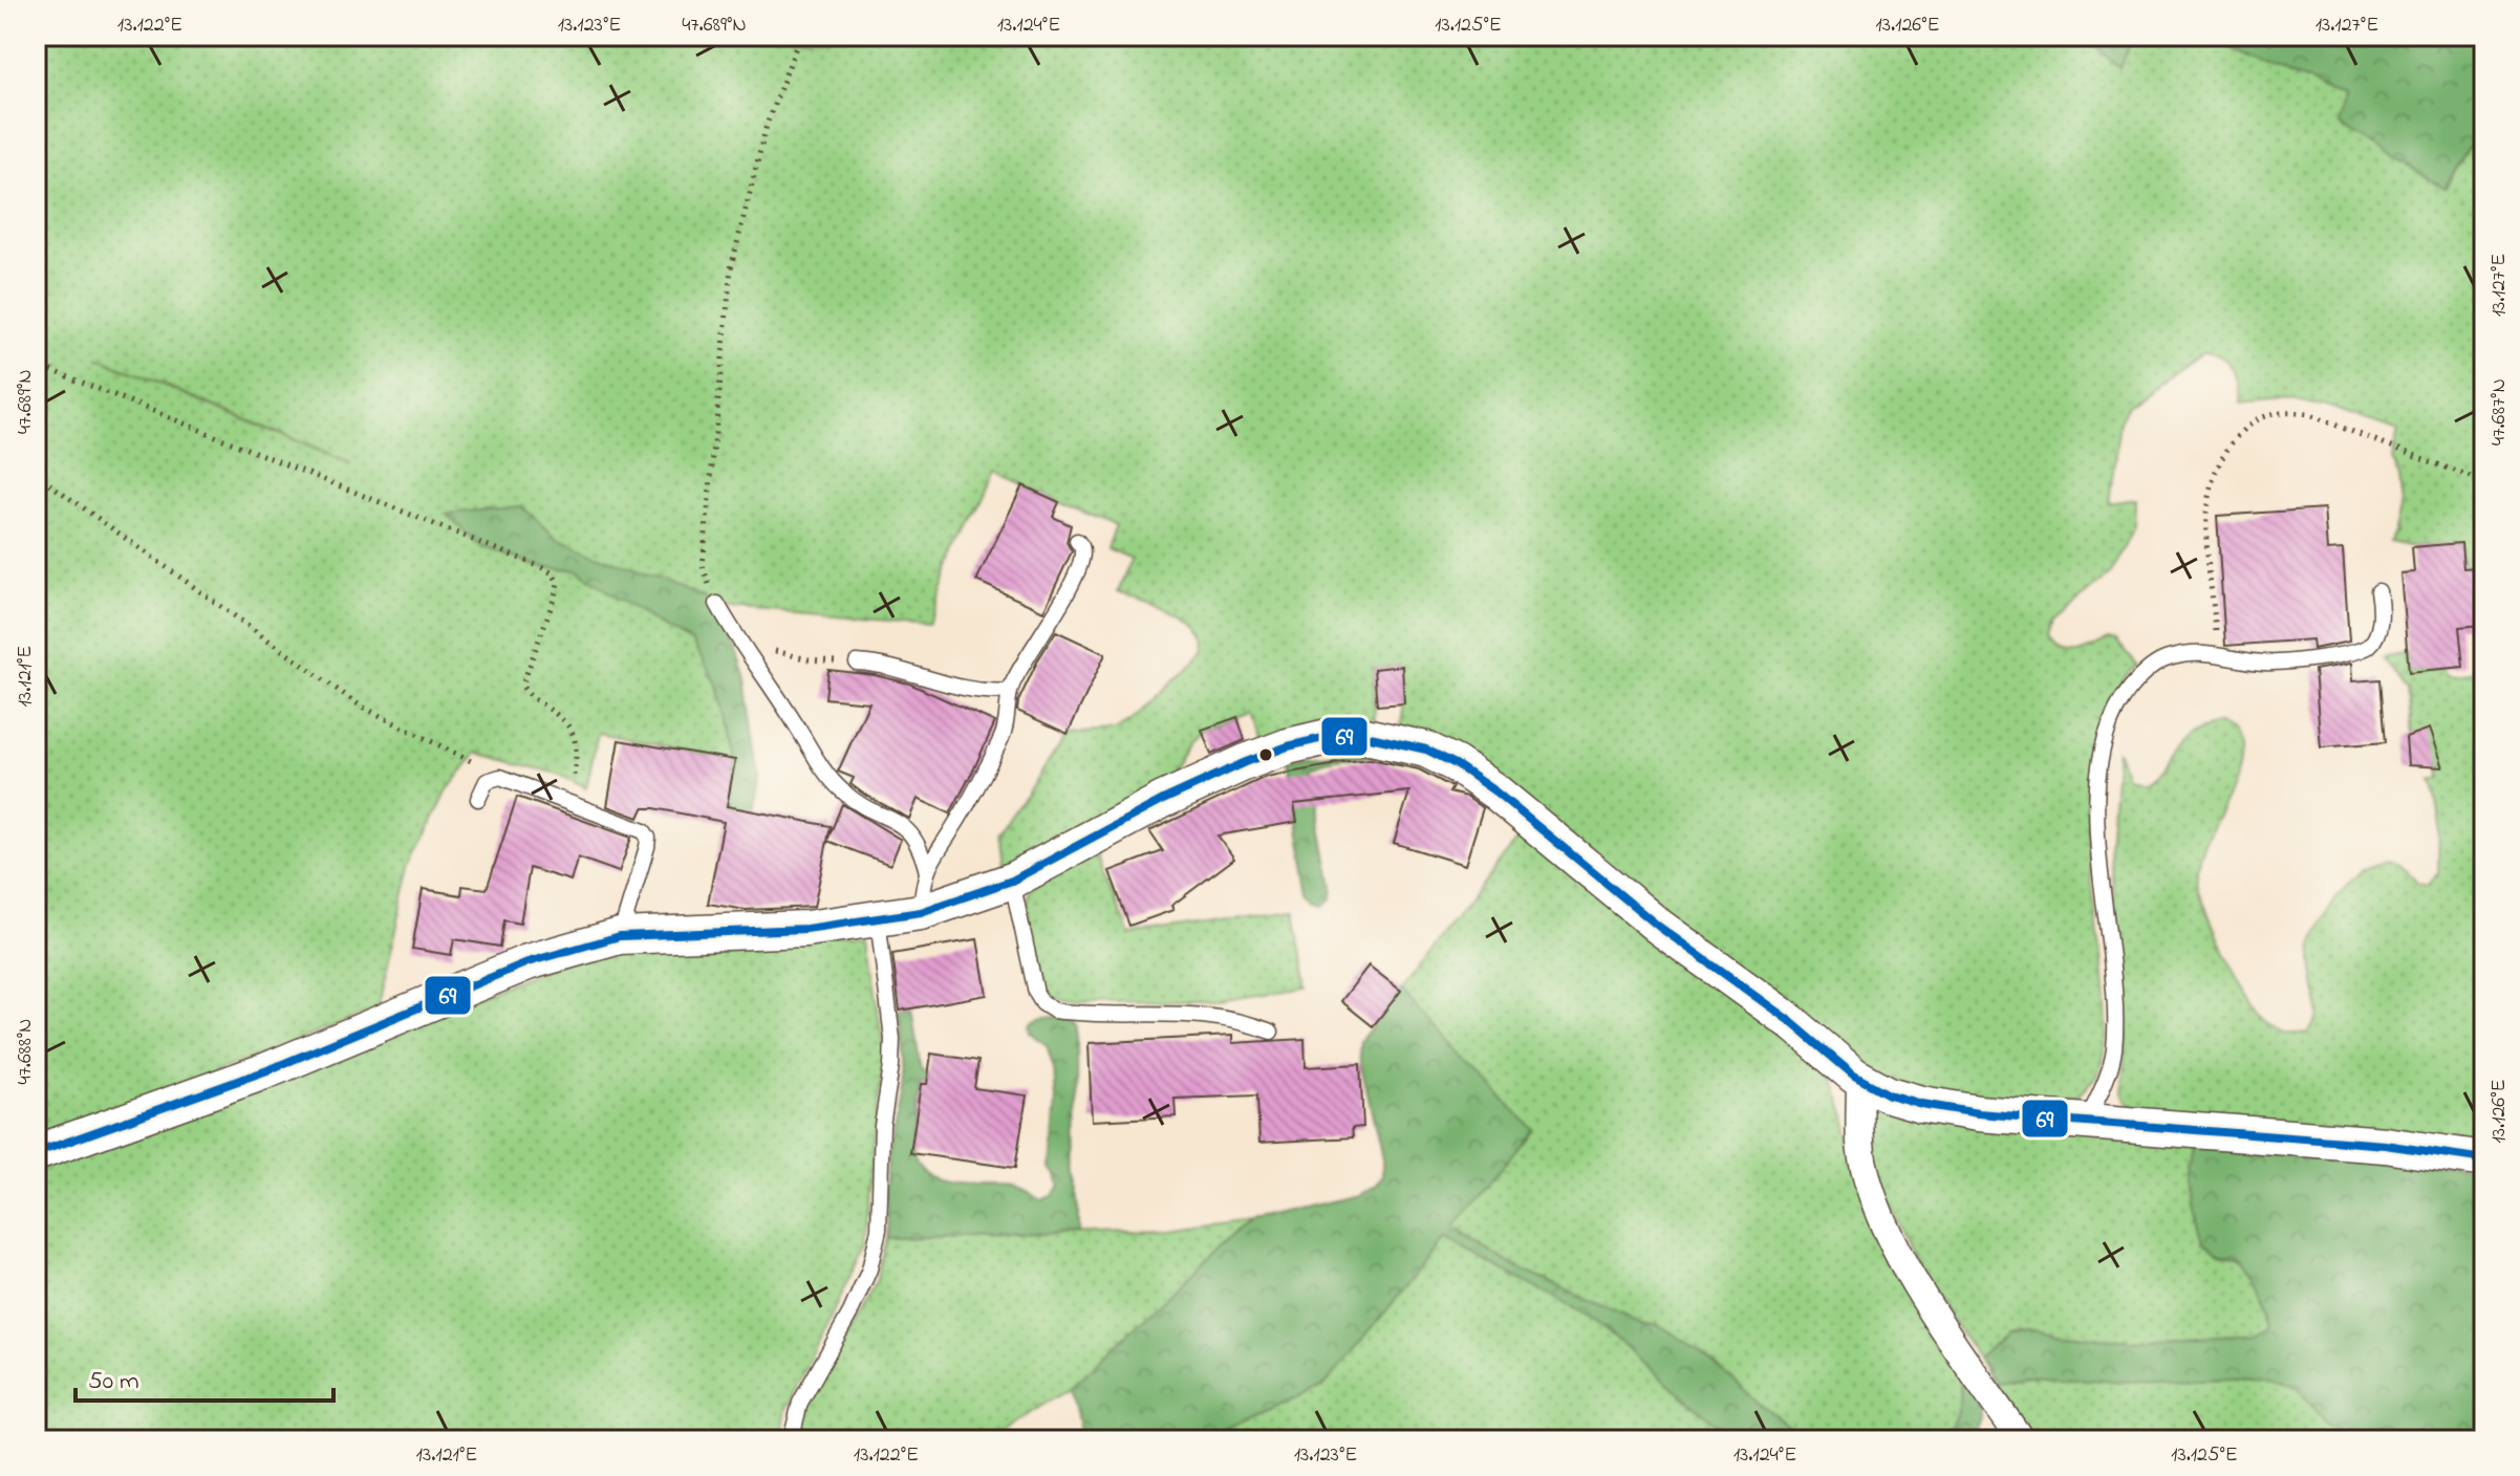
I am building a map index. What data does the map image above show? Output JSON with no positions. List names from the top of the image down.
{
  "lines": ["transit line 69"],
  "scale_bar": "50 m",
  "coordinates": [
    "13.122°E",
    "13.123°E",
    "47.689°N",
    "13.124°E",
    "13.125°E",
    "13.126°E",
    "13.127°E",
    "47.687°N",
    "13.121°E",
    "47.688°N"
  ]
}
